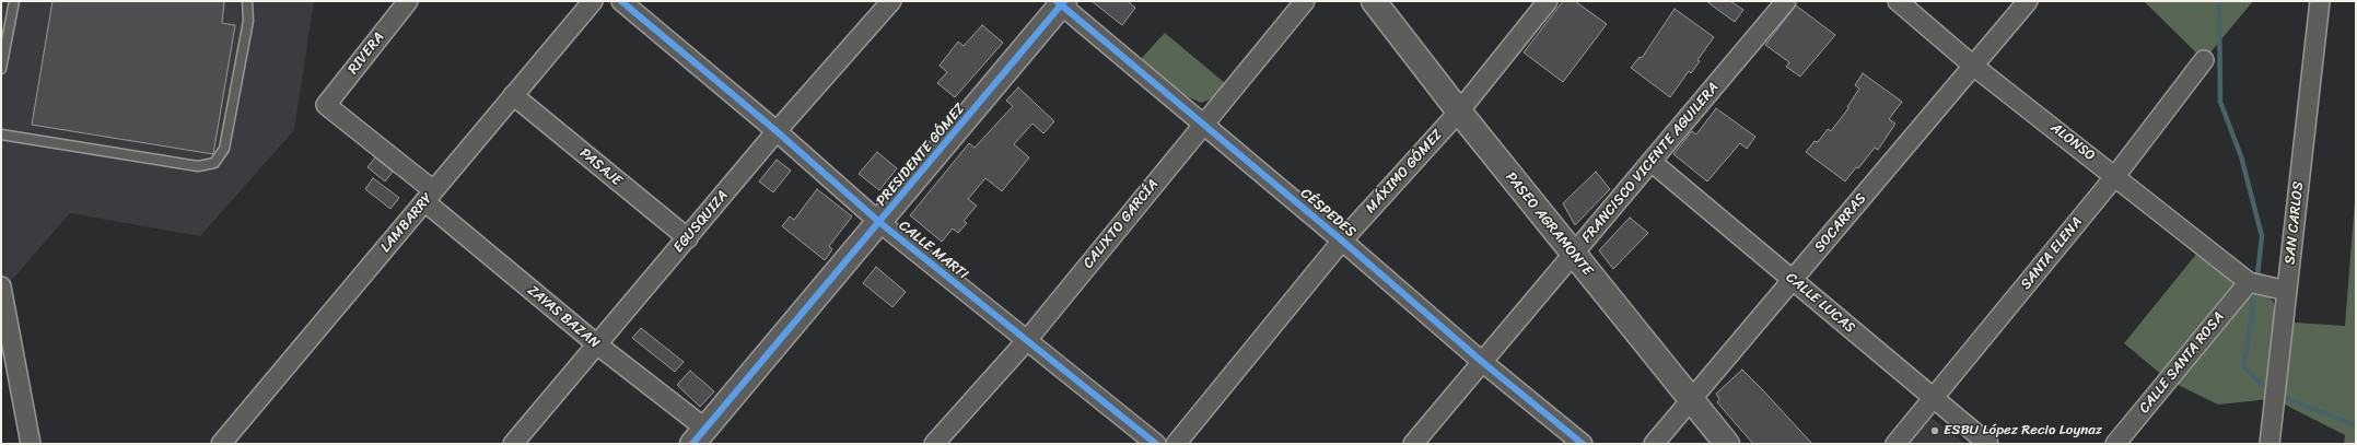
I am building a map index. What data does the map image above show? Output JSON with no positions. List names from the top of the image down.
{
  "streets": {
    "street": [
      "RIVERA",
      "ALONSO",
      "PRESIDENTE GÓMEZ",
      "FRANCISCO VICENTE AGUILERA",
      "PASAJE",
      "MÁXIMO GÓMEZ",
      "CÉSPEDES",
      "EGUSQUIZA",
      "LAMBARRY",
      "SOCARRAS",
      "SAN CARLOS",
      "CALIXTO GARCÍA",
      "PASEO AGRAMONTE",
      "CALLE MARTI",
      "SANTA ELENA",
      "CALLE LUCAS",
      "ZAYAS BAZAN",
      "CALLE SANTA ROSA"
    ]
  },
  "crossings": [
    ["RIVERA", "ZAYAS BAZAN"],
    ["ALONSO", "SOCARRAS"],
    ["ALONSO", "SANTA ELENA"],
    ["ALONSO", "CALLE SANTA ROSA"],
    ["PRESIDENTE GÓMEZ", "CÉSPEDES"],
    ["PRESIDENTE GÓMEZ", "CALLE MARTI"],
    ["PRESIDENTE GÓMEZ", "ZAYAS BAZAN"],
    ["FRANCISCO VICENTE AGUILERA", "CÉSPEDES"],
    ["FRANCISCO VICENTE AGUILERA", "PASEO AGRAMONTE"],
    ["FRANCISCO VICENTE AGUILERA", "CALLE LUCAS"],
    ["PASAJE", "EGUSQUIZA"],
    ["PASAJE", "LAMBARRY"],
    ["MÁXIMO GÓMEZ", "CÉSPEDES"],
    ["MÁXIMO GÓMEZ", "PASEO AGRAMONTE"],
    ["CÉSPEDES", "CALIXTO GARCÍA"],
    ["EGUSQUIZA", "CALLE MARTI"],
    ["EGUSQUIZA", "ZAYAS BAZAN"],
    ["LAMBARRY", "ZAYAS BAZAN"],
    ["SOCARRAS", "PASEO AGRAMONTE"],
    ["SOCARRAS", "CALLE LUCAS"],
    ["CALIXTO GARCÍA", "CALLE MARTI"],
    ["SANTA ELENA", "CALLE LUCAS"]
  ],
  "places": ["ESBU López Recio Loynaz"]
}
